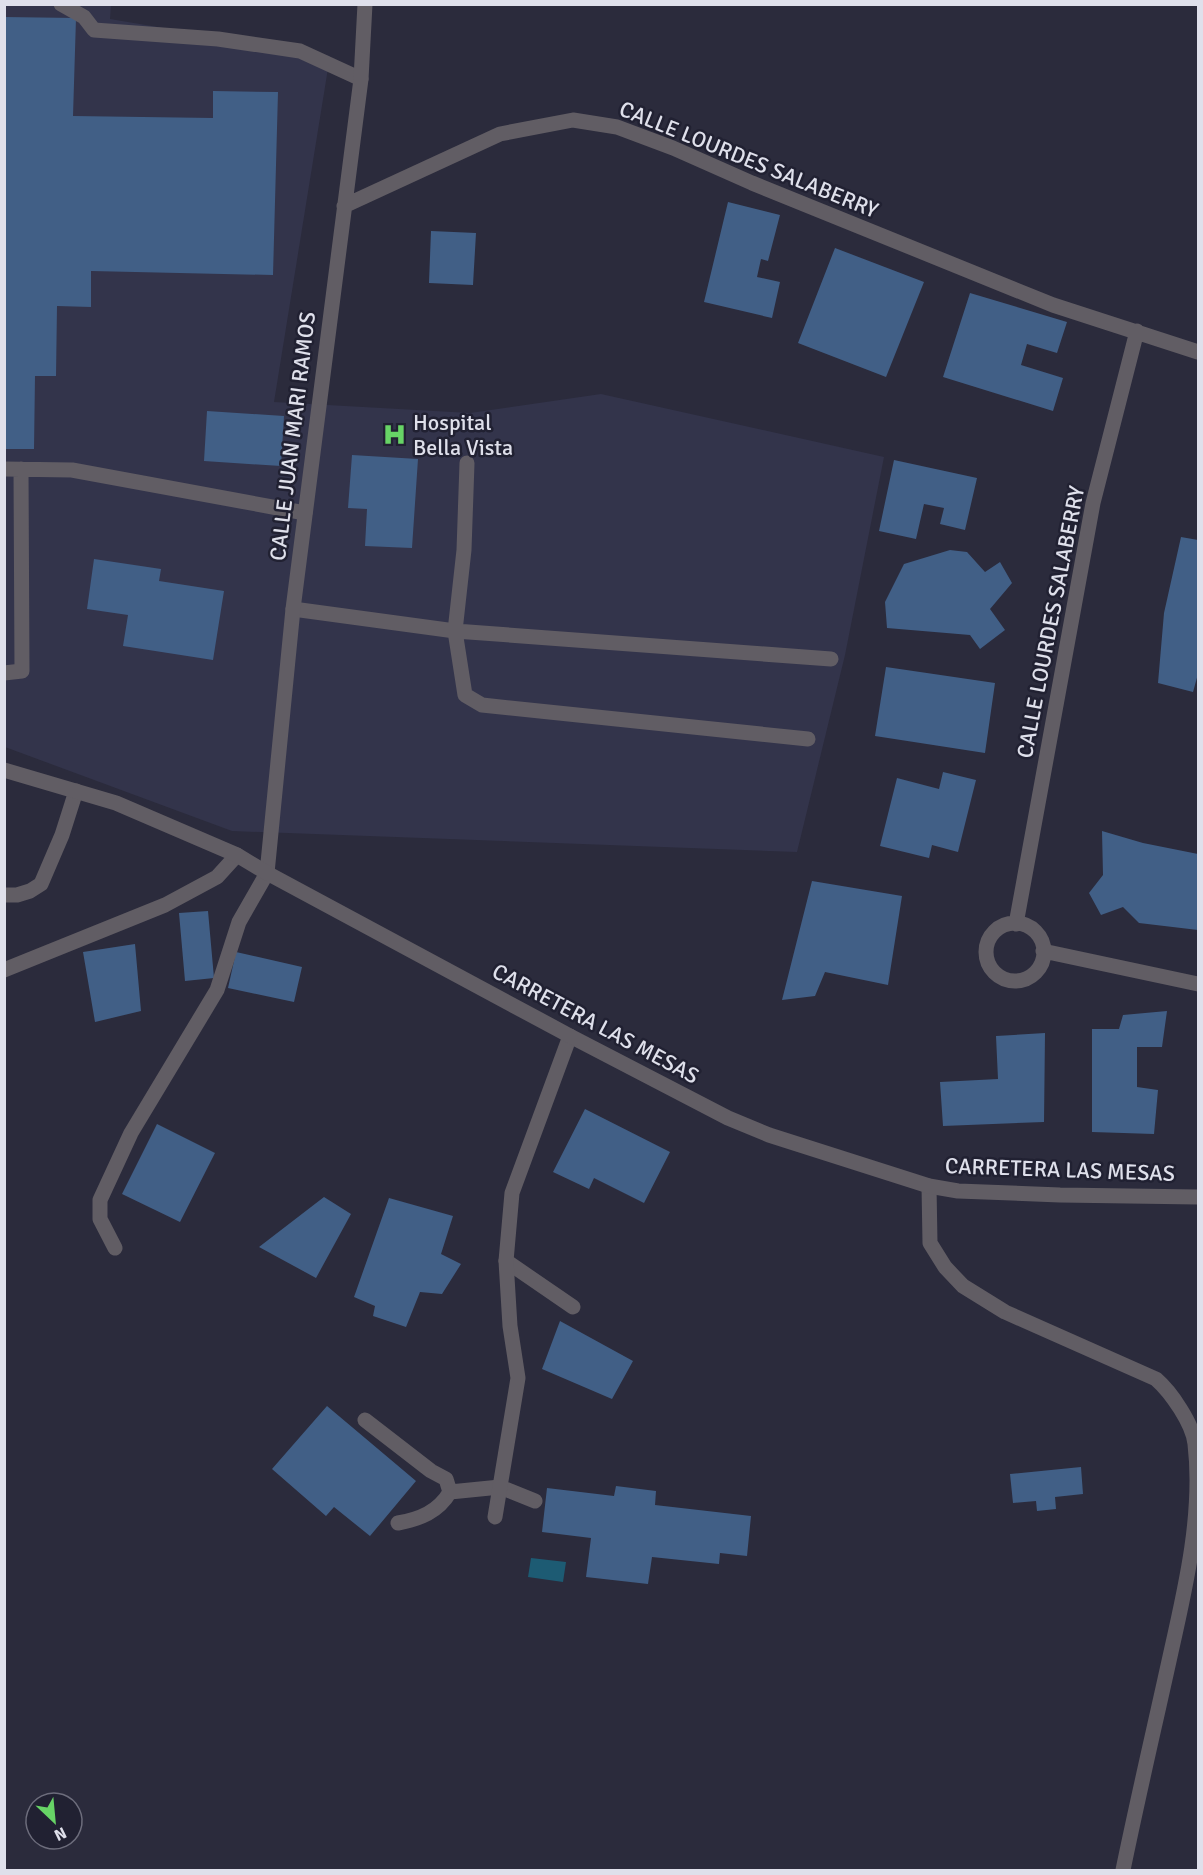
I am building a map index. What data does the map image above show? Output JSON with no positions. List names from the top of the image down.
{
  "streets": {
    "street": ["CALLE LOURDES SALABERRY", "CALLE JUAN MARI RAMOS", "CARRETERA LAS MESAS"]
  },
  "crossings": [
    ["CALLE LOURDES SALABERRY", "CALLE JUAN MARI RAMOS"],
    ["CALLE JUAN MARI RAMOS", "CARRETERA LAS MESAS"]
  ],
  "places": {
    "hospital": ["Hospital Bella Vista"]
  },
  "north": "bottom right"
}
